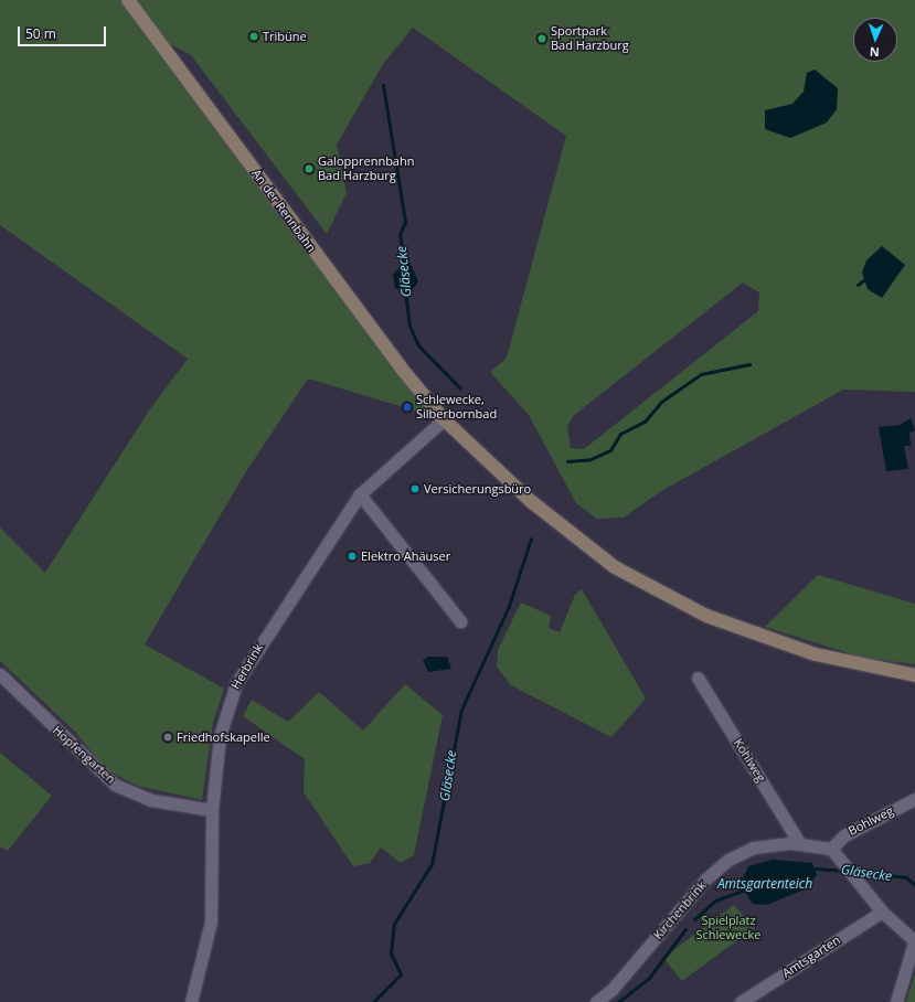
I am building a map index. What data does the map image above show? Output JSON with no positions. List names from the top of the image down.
{
  "streets": {
    "main road": ["An der Rennbahn"],
    "street": [
      "Herbrink",
      "Hopfengarten",
      "Kohlweg",
      "Bohlweg",
      "Kirchenbrink",
      "Amtsgarten"
    ]
  },
  "crossings": [
    ["An der Rennbahn", "Herbrink"],
    ["Herbrink", "Hopfengarten"],
    ["Kohlweg", "Kirchenbrink"],
    ["Bohlweg", "Kirchenbrink"]
  ],
  "water": ["Gläsecke", "Amtsgartenteich"],
  "parks": ["Spielplatz Schlewecke"],
  "places": [
    "Tribüne",
    "Sportpark Bad Harzburg",
    "Galopprennbahn Bad Harzburg",
    "Schlewecke, Silberbornbad",
    "Versicherungsbüro",
    "Elektro Ahäuser",
    "Friedhofskapelle"
  ],
  "scale_bar": "50 m",
  "north": "bottom"
}
